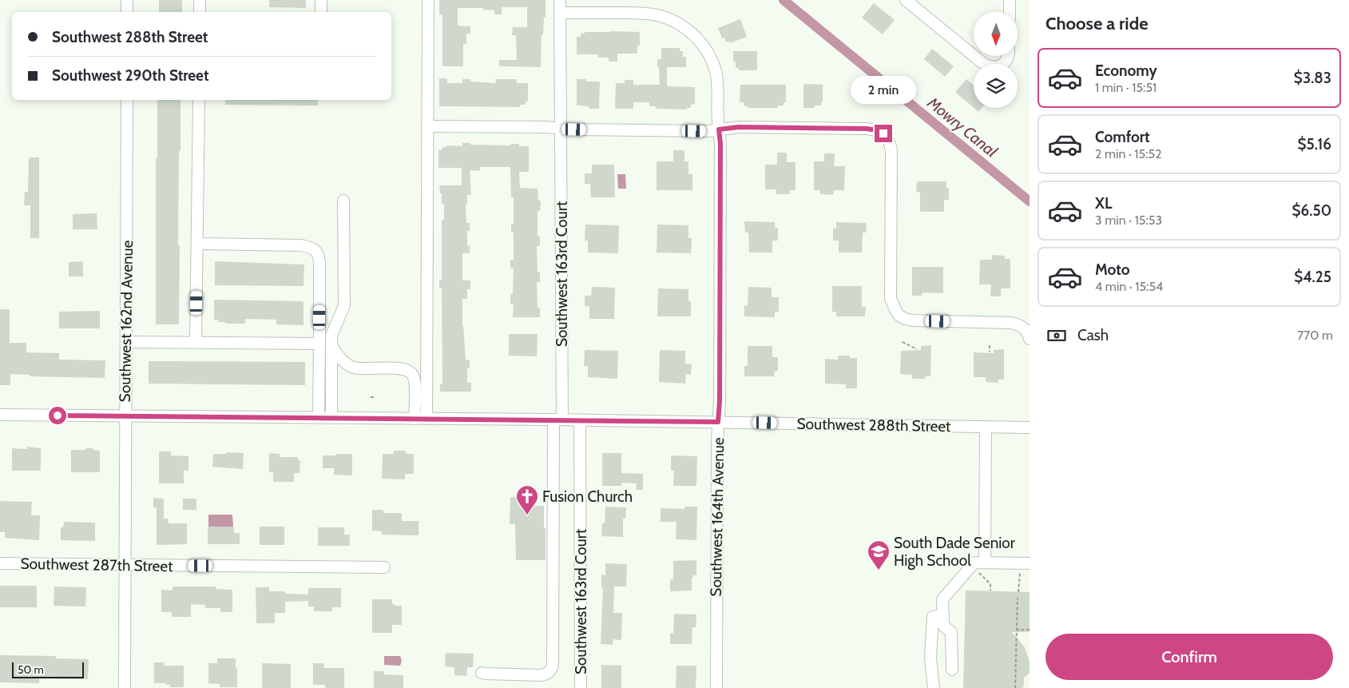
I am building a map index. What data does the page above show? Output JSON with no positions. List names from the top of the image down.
{
  "streets": {
    "street": [
      "Southwest 163rd Court",
      "Southwest 162nd Avenue",
      "Southwest 288th Street",
      "Southwest 164th Avenue",
      "Southwest 287th Street"
    ]
  },
  "crossings": [
    ["Southwest 163rd Court", "Southwest 288th Street"],
    ["Southwest 163rd Court", "Southwest 164th Avenue"],
    ["Southwest 162nd Avenue", "Southwest 288th Street"],
    ["Southwest 162nd Avenue", "Southwest 287th Street"],
    ["Southwest 288th Street", "Southwest 164th Avenue"]
  ],
  "water": ["Mowry Canal"],
  "places": {
    "church": ["Fusion Church"],
    "school or university": ["South Dade Senior High School"]
  },
  "scale_bar": "50 m",
  "north": "bottom",
  "page": {
    "heading": "Choose a ride",
    "banner": ["Southwest 288th Street", "Southwest 290th Street"],
    "list": [
      {
        "name": "Economy",
        "note": "1 min · 15:51",
        "value": "$3.83"
      },
      {
        "name": "Comfort",
        "note": "2 min · 15:52",
        "value": "$5.16"
      },
      {
        "name": "XL",
        "note": "3 min · 15:53",
        "value": "$6.50"
      },
      {
        "name": "Moto",
        "note": "4 min · 15:54",
        "value": "$4.25"
      }
    ],
    "bubble": "2 min",
    "pay": ["Cash", "770 m"],
    "buttons": "Confirm",
    "scale": "50 m"
  }
}
